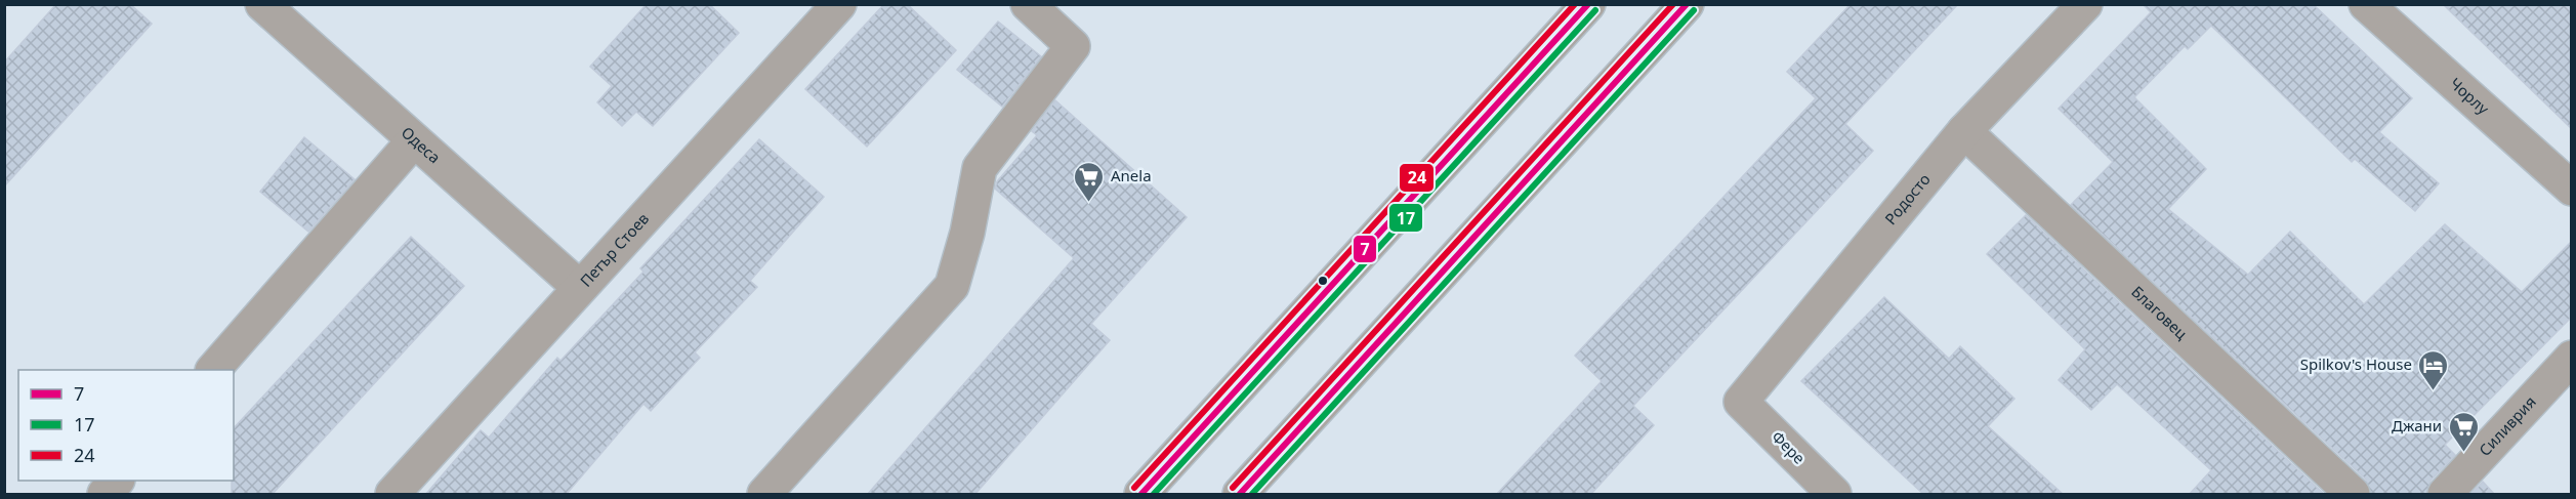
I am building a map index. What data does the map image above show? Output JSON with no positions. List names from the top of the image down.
{
  "streets": {
    "street": [
      "Чорлу",
      "Одеса",
      "Родосто",
      "Петър Стоев",
      "Благовец",
      "Силиврия",
      "Фере"
    ]
  },
  "crossings": [
    ["Одеса", "Петър Стоев"],
    ["Родосто", "Благовец"],
    ["Родосто", "Фере"]
  ],
  "places": {
    "supermarket": ["Anela", "Джани"],
    "hotel": ["Spilkov's House"]
  },
  "lines": ["transit line 7", "transit line 24", "transit line 17"],
  "legend": ["7", "17", "24"]
}
